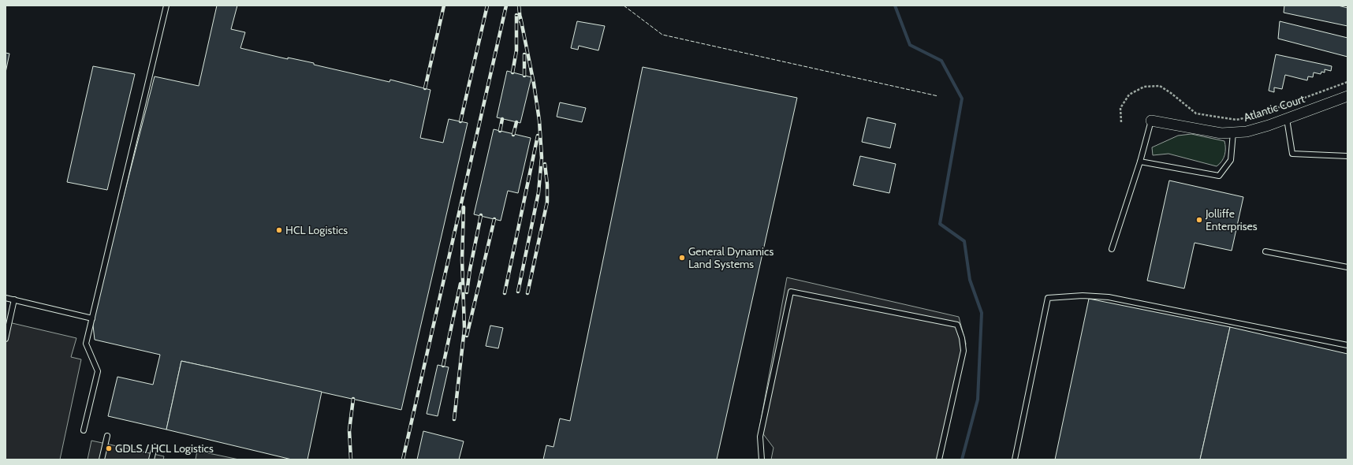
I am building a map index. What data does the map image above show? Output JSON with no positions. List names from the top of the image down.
{
  "streets": {
    "street": ["Atlantic Court"]
  },
  "places": [
    "Jolliffe Enterprises",
    "HCL Logistics",
    "General Dynamics Land Systems",
    "GDLS / HCL Logistics"
  ]
}
